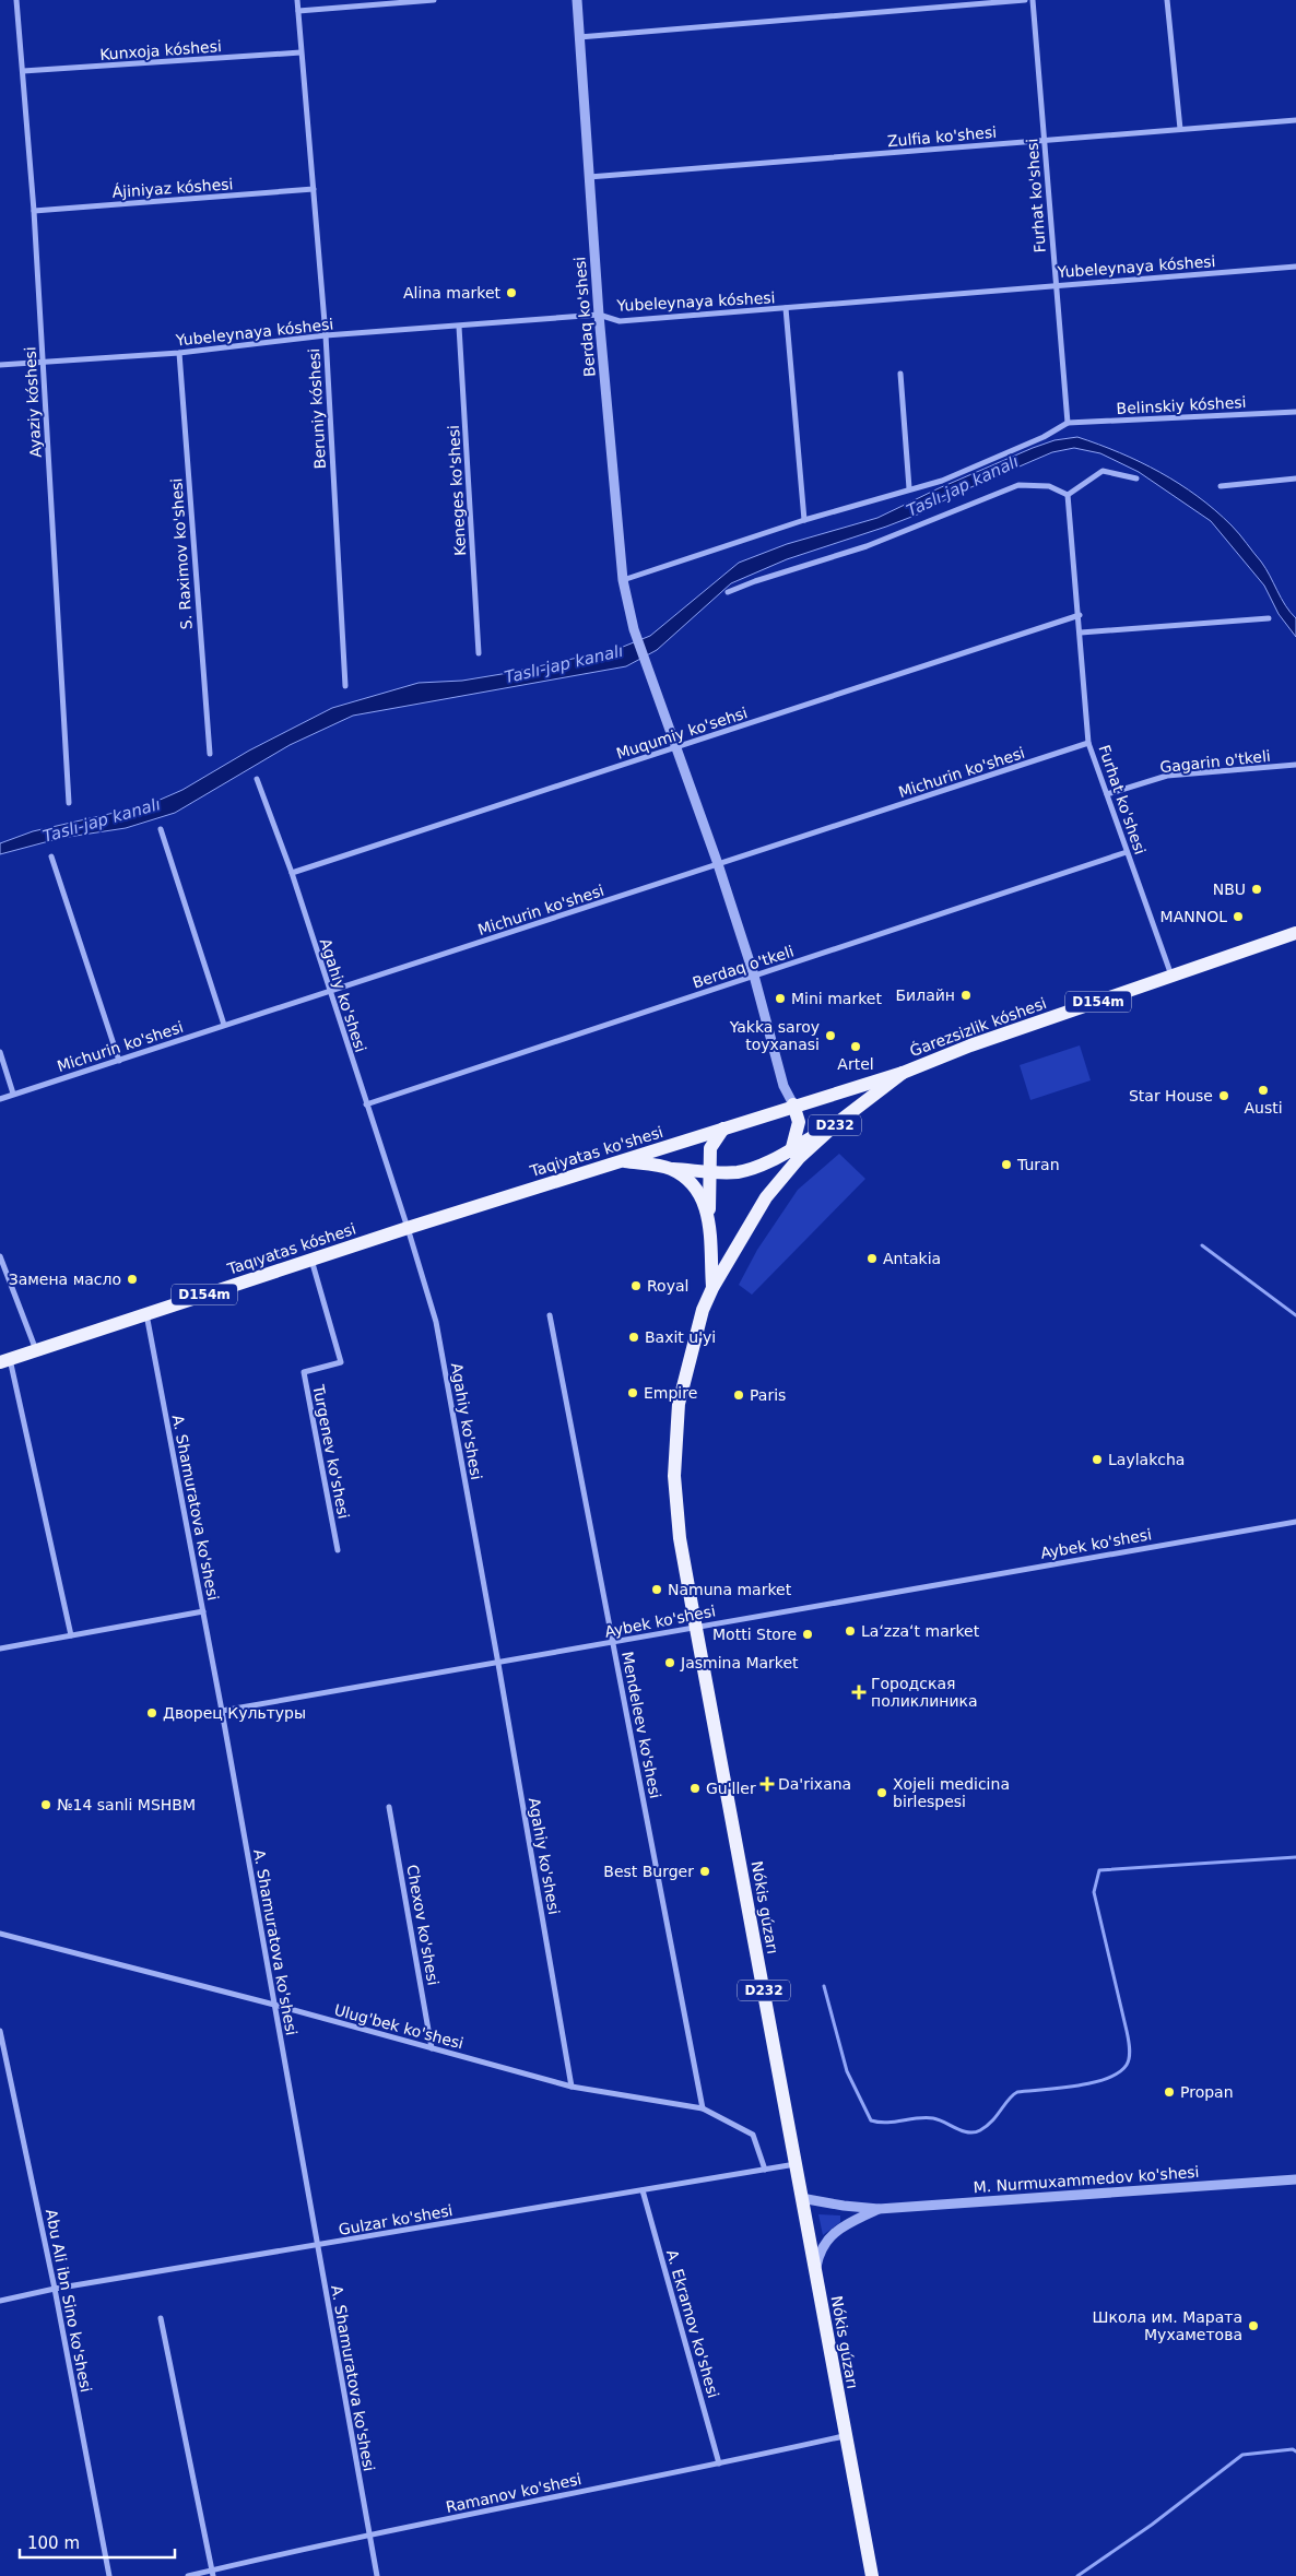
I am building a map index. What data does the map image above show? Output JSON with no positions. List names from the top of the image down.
{
  "streets": {
    "main road": [
      "D154m",
      "Ǵarezsizlik kóshesi",
      "D232",
      "Taqiyatas ko'shesi",
      "Taqıyatas kóshesi",
      "Nókis gúzarı"
    ],
    "street": [
      "Kunxoja kóshesi",
      "Zulfia ko'shesi",
      "Ájiniyaz kóshesi",
      "Furhat ko'shesi",
      "Yubeleynaya kóshesi",
      "Berdaq ko'shesi",
      "Ayaziy kóshesi",
      "Belinskiy kóshesi",
      "Beruniy kóshesi",
      "Keneges ko'shesi",
      "S. Raximov ko'shesi",
      "Muqumiy ko'sehsi",
      "Gagarin o'tkeli",
      "Michurin ko'shesi",
      "Berdaq o'tkeli",
      "Agahiy ko'shesi",
      "Turgenev ko'shesi",
      "A. Shamuratova ko'shesi",
      "Aybek ko'shesi",
      "Mendeleev ko'shesi",
      "Chexov ko'shesi",
      "Ulug'bek ko'shesi",
      "M. Nurmuxammedov ko'shesi",
      "Gulzar ko'shesi",
      "Abu Ali ibn Sino ko'shesi",
      "A. Ekramov ko'shesi",
      "Ramanov ko'shesi"
    ]
  },
  "crossings": [
    ["Kunxoja kóshesi", "Ayaziy kóshesi"],
    ["Kunxoja kóshesi", "Beruniy kóshesi"],
    ["Zulfia ko'shesi", "Furhat ko'shesi"],
    ["Zulfia ko'shesi", "Berdaq ko'shesi"],
    ["Ájiniyaz kóshesi", "Ayaziy kóshesi"],
    ["Ájiniyaz kóshesi", "Beruniy kóshesi"],
    ["Furhat ko'shesi", "Yubeleynaya kóshesi"],
    ["Furhat ko'shesi", "Belinskiy kóshesi"],
    ["Furhat ko'shesi", "Muqumiy ko'sehsi"],
    ["Furhat ko'shesi", "Gagarin o'tkeli"],
    ["Furhat ko'shesi", "Michurin ko'shesi"],
    ["Furhat ko'shesi", "Berdaq o'tkeli"],
    ["Furhat ko'shesi", "Ǵarezsizlik kóshesi"],
    ["Yubeleynaya kóshesi", "Berdaq ko'shesi"],
    ["Yubeleynaya kóshesi", "Ayaziy kóshesi"],
    ["Yubeleynaya kóshesi", "Beruniy kóshesi"],
    ["Yubeleynaya kóshesi", "Keneges ko'shesi"],
    ["Yubeleynaya kóshesi", "S. Raximov ko'shesi"],
    ["Berdaq ko'shesi", "Muqumiy ko'sehsi"],
    ["Berdaq ko'shesi", "Michurin ko'shesi"],
    ["Berdaq ko'shesi", "Berdaq o'tkeli"],
    ["Berdaq ko'shesi", "Ǵarezsizlik kóshesi"],
    ["Berdaq ko'shesi", "D232"],
    ["Berdaq ko'shesi", "Taqiyatas ko'shesi"],
    ["Muqumiy ko'sehsi", "Agahiy ko'shesi"],
    ["Michurin ko'shesi", "Agahiy ko'shesi"],
    ["Berdaq o'tkeli", "Agahiy ko'shesi"],
    ["Agahiy ko'shesi", "Taqiyatas ko'shesi"],
    ["Agahiy ko'shesi", "Taqıyatas kóshesi"],
    ["Agahiy ko'shesi", "Aybek ko'shesi"],
    ["Agahiy ko'shesi", "Ulug'bek ko'shesi"],
    ["Ǵarezsizlik kóshesi", "D232"],
    ["Ǵarezsizlik kóshesi", "Taqiyatas ko'shesi"],
    ["D232", "Taqiyatas ko'shesi"],
    ["D232", "Nókis gúzarı"],
    ["Taqiyatas ko'shesi", "Taqıyatas kóshesi"],
    ["Taqıyatas kóshesi", "Turgenev ko'shesi"],
    ["Taqıyatas kóshesi", "A. Shamuratova ko'shesi"],
    ["A. Shamuratova ko'shesi", "Aybek ko'shesi"],
    ["A. Shamuratova ko'shesi", "Ulug'bek ko'shesi"],
    ["A. Shamuratova ko'shesi", "Gulzar ko'shesi"],
    ["A. Shamuratova ko'shesi", "Ramanov ko'shesi"],
    ["Aybek ko'shesi", "Mendeleev ko'shesi"],
    ["Aybek ko'shesi", "Nókis gúzarı"],
    ["Mendeleev ko'shesi", "Ulug'bek ko'shesi"],
    ["Nókis gúzarı", "Gulzar ko'shesi"],
    ["Nókis gúzarı", "Ramanov ko'shesi"],
    ["Chexov ko'shesi", "Ulug'bek ko'shesi"],
    ["Ulug'bek ko'shesi", "Gulzar ko'shesi"],
    ["Gulzar ko'shesi", "Abu Ali ibn Sino ko'shesi"],
    ["Gulzar ko'shesi", "A. Ekramov ko'shesi"],
    ["A. Ekramov ko'shesi", "Ramanov ko'shesi"]
  ],
  "water": ["Taslı-jap kanalı"],
  "places": {
    "other": [
      "Alina market",
      "NBU",
      "MANNOL",
      "Билайн",
      "Mini market",
      "Yakka saroy toyxanasi",
      "Artel",
      "Austi",
      "Star House",
      "Turan",
      "Antakia",
      "Замена масло",
      "Royal",
      "Baxit u'yi",
      "Empire",
      "Paris",
      "Laylakcha",
      "Namuna market",
      "Laʻzzaʻt market",
      "Motti Store",
      "Jasmina Market",
      "Дворец Культуры",
      "Gu'ller",
      "Xojeli medicina birlespesi",
      "№14 sanli MSHBM",
      "Best Burger",
      "Propan",
      "Школа им. Марата Мухаметова"
    ],
    "health": ["Городская поликлиника", "Da'rixana"]
  },
  "scale_bar": "100 m"
}
